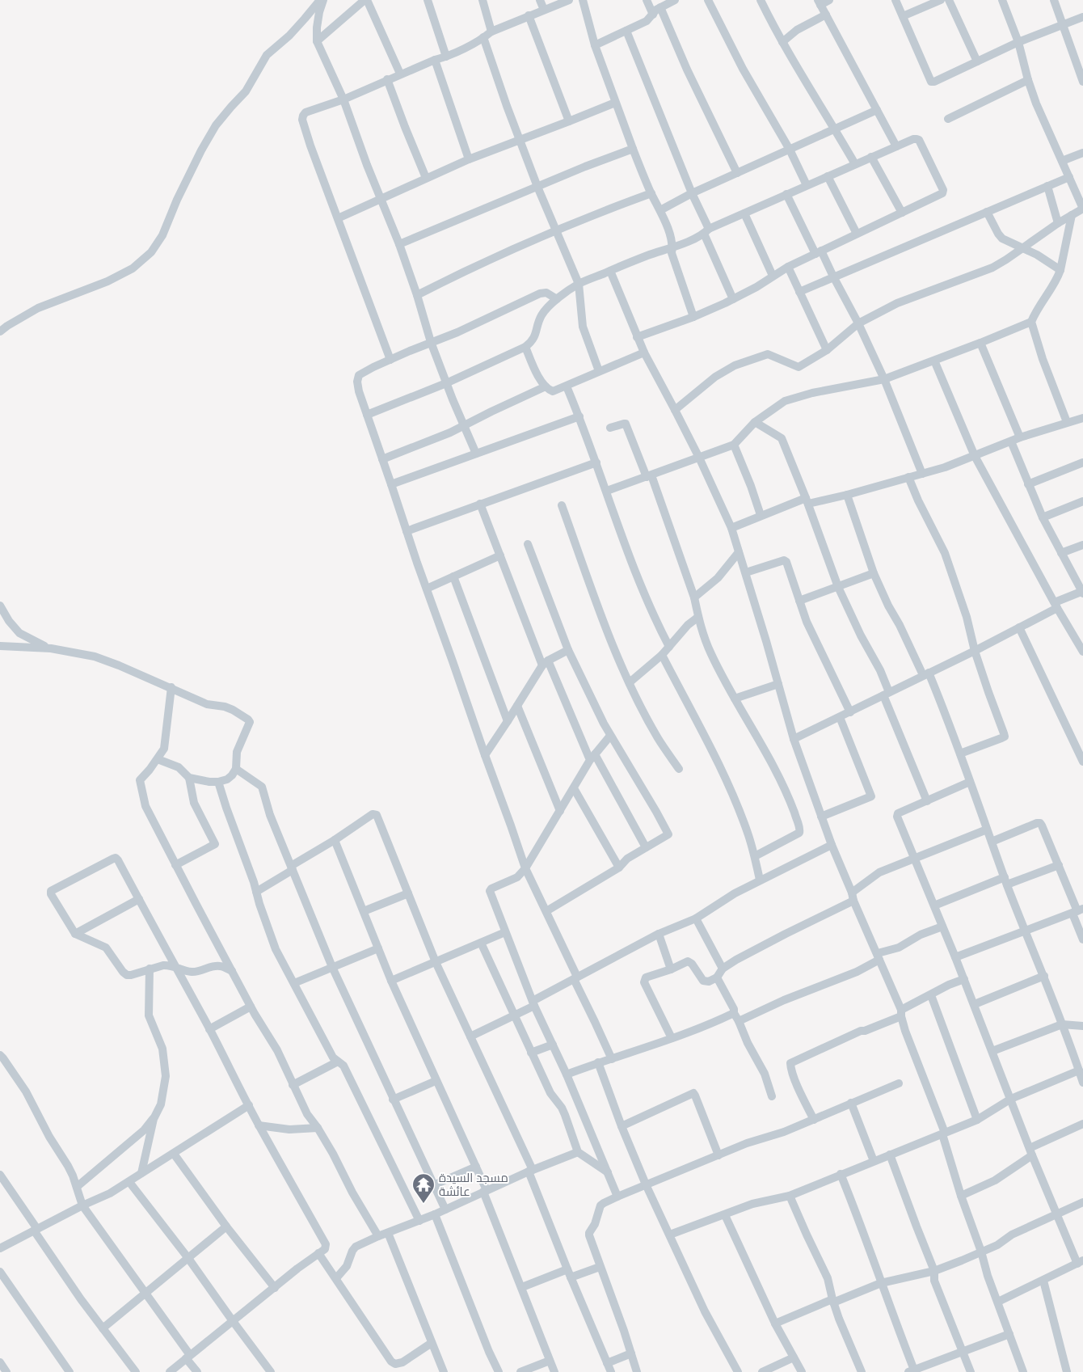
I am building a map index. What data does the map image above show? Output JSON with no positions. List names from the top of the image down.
{
  "places": {
    "temple": ["مسجد السيدة عائشة"]
  }
}
